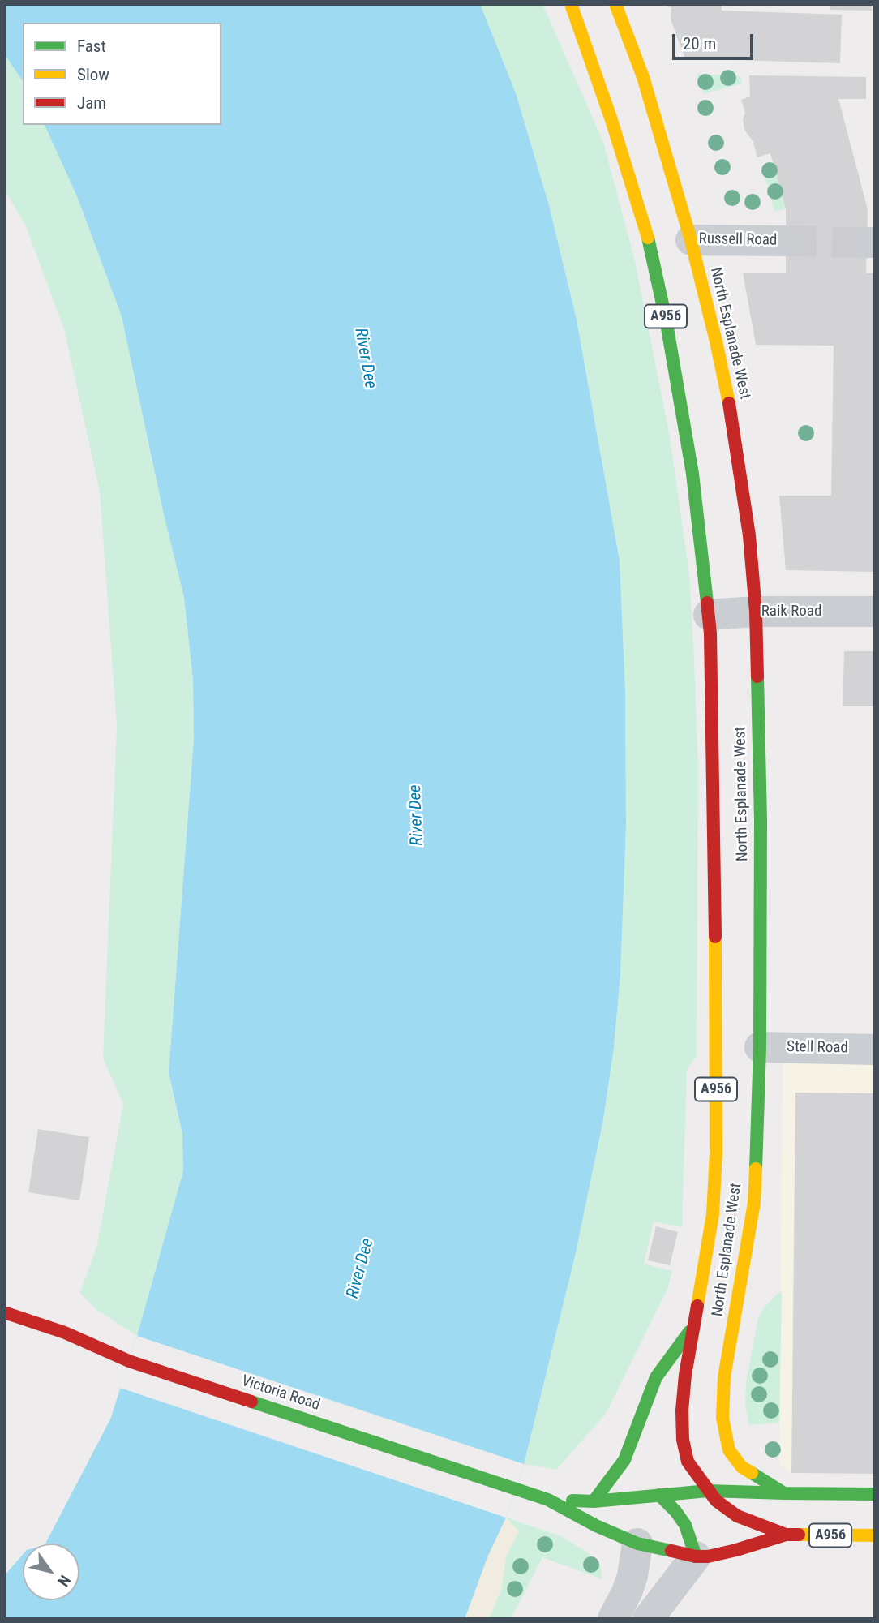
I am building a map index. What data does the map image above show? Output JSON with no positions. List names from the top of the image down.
{
  "streets": {
    "main road": ["A956", "North Esplanade West", "Victoria Road"],
    "street": ["Russell Road", "Raik Road", "Stell Road"]
  },
  "crossings": [
    ["Russell Road", "North Esplanade West"],
    ["A956", "North Esplanade West"],
    ["A956", "Victoria Road"],
    ["North Esplanade West", "Raik Road"],
    ["North Esplanade West", "Stell Road"],
    ["North Esplanade West", "Victoria Road"]
  ],
  "water": ["River Dee"],
  "legend": ["Fast", "Slow", "Jam"],
  "scale_bar": "20 m",
  "north": "bottom right"
}
